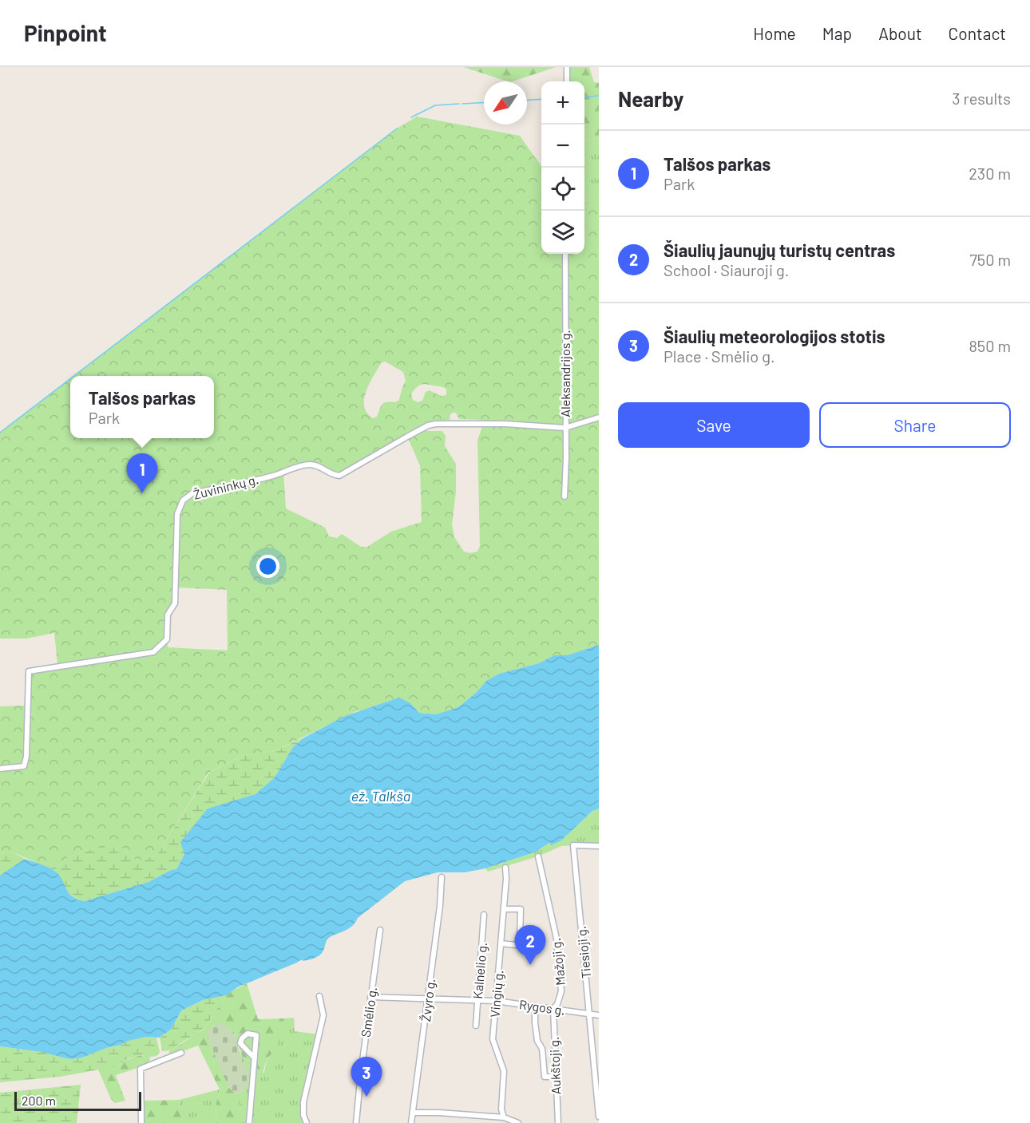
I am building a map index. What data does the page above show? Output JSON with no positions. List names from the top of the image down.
{
  "streets": {
    "street": [
      "Aleksandrijos g.",
      "Žuvininkų g.",
      "Tiesioji g.",
      "Mažoji g.",
      "Kalnelio g.",
      "Vingių g.",
      "Žvyro g.",
      "Rygos g.",
      "Smėlio g.",
      "Aukštoji g."
    ]
  },
  "crossings": [
    ["Aleksandrijos g.", "Žuvininkų g."],
    ["Tiesioji g.", "Rygos g."],
    ["Mažoji g.", "Rygos g."],
    ["Mažoji g.", "Aukštoji g."],
    ["Kalnelio g.", "Rygos g."],
    ["Vingių g.", "Rygos g."],
    ["Žvyro g.", "Rygos g."],
    ["Rygos g.", "Smėlio g."],
    ["Rygos g.", "Aukštoji g."]
  ],
  "water": ["ež. Talkša"],
  "scale_bar": "200 m",
  "north": "bottom left",
  "page": {
    "header": "Pinpoint",
    "nav": [
      "Home",
      "Map",
      "About",
      "Contact"
    ],
    "heading": ["Nearby", "3 results"],
    "map_buttons": ["+", "−"],
    "list": [
      {
        "mark": "1",
        "name": "Talšos parkas",
        "note": "Park",
        "value": "230 m"
      },
      {
        "mark": "2",
        "name": "Šiaulių jaunųjų turistų centras",
        "note": "School · Siauroji g.",
        "value": "750 m"
      },
      {
        "mark": "3",
        "name": "Šiaulių meteorologijos stotis",
        "note": "Place · Smėlio g.",
        "value": "850 m"
      }
    ],
    "popup": ["Talšos parkas", "Park"],
    "buttons": ["Save", "Share"],
    "pins": ["1", "2", "3"],
    "scale": "200 m"
  }
}
